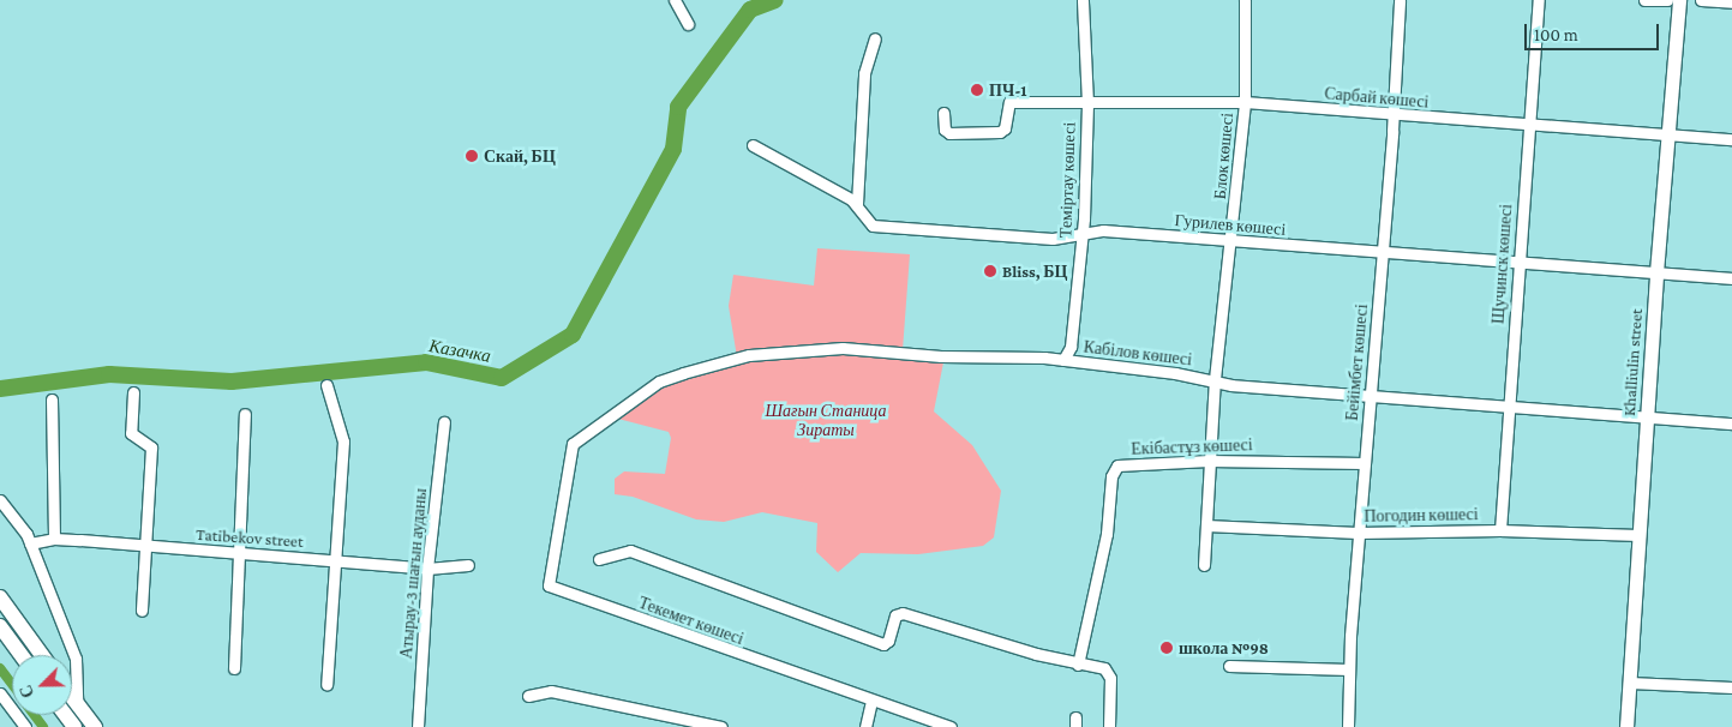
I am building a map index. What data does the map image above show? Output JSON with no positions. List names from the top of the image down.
{
  "streets": {
    "main road": ["Khalliulin street"],
    "street": [
      "Сарбай көшесі",
      "Блок көшесі",
      "Теміртау көшесі",
      "Гурилев көшесі",
      "Щучинск көшесі",
      "Кабілов көшесі",
      "Бейімбет көшесі",
      "Екібастұз көшесі",
      "Погодин көшесі",
      "Tatibekov street",
      "Атырау-3 шағын ауданы",
      "Текемет көшесі"
    ]
  },
  "crossings": [
    ["Сарбай көшесі", "Блок көшесі"],
    ["Сарбай көшесі", "Теміртау көшесі"],
    ["Сарбай көшесі", "Щучинск көшесі"],
    ["Сарбай көшесі", "Бейімбет көшесі"],
    ["Сарбай көшесі", "Khalliulin street"],
    ["Блок көшесі", "Гурилев көшесі"],
    ["Блок көшесі", "Кабілов көшесі"],
    ["Блок көшесі", "Екібастұз көшесі"],
    ["Блок көшесі", "Погодин көшесі"],
    ["Теміртау көшесі", "Гурилев көшесі"],
    ["Теміртау көшесі", "Кабілов көшесі"],
    ["Гурилев көшесі", "Щучинск көшесі"],
    ["Гурилев көшесі", "Бейімбет көшесі"],
    ["Гурилев көшесі", "Khalliulin street"],
    ["Щучинск көшесі", "Кабілов көшесі"],
    ["Щучинск көшесі", "Погодин көшесі"],
    ["Кабілов көшесі", "Бейімбет көшесі"],
    ["Кабілов көшесі", "Khalliulin street"],
    ["Кабілов көшесі", "Текемет көшесі"],
    ["Бейімбет көшесі", "Екібастұз көшесі"],
    ["Бейімбет көшесі", "Погодин көшесі"],
    ["Khalliulin street", "Погодин көшесі"],
    ["Tatibekov street", "Атырау-3 шағын ауданы"]
  ],
  "water": ["Казачка"],
  "parks": ["Шағын Станица Зираты"],
  "places": [
    "ПЧ-1",
    "Скай, БЦ",
    "Bliss, БЦ",
    "школа №98"
  ],
  "scale_bar": "100 m",
  "north": "bottom left"
}
